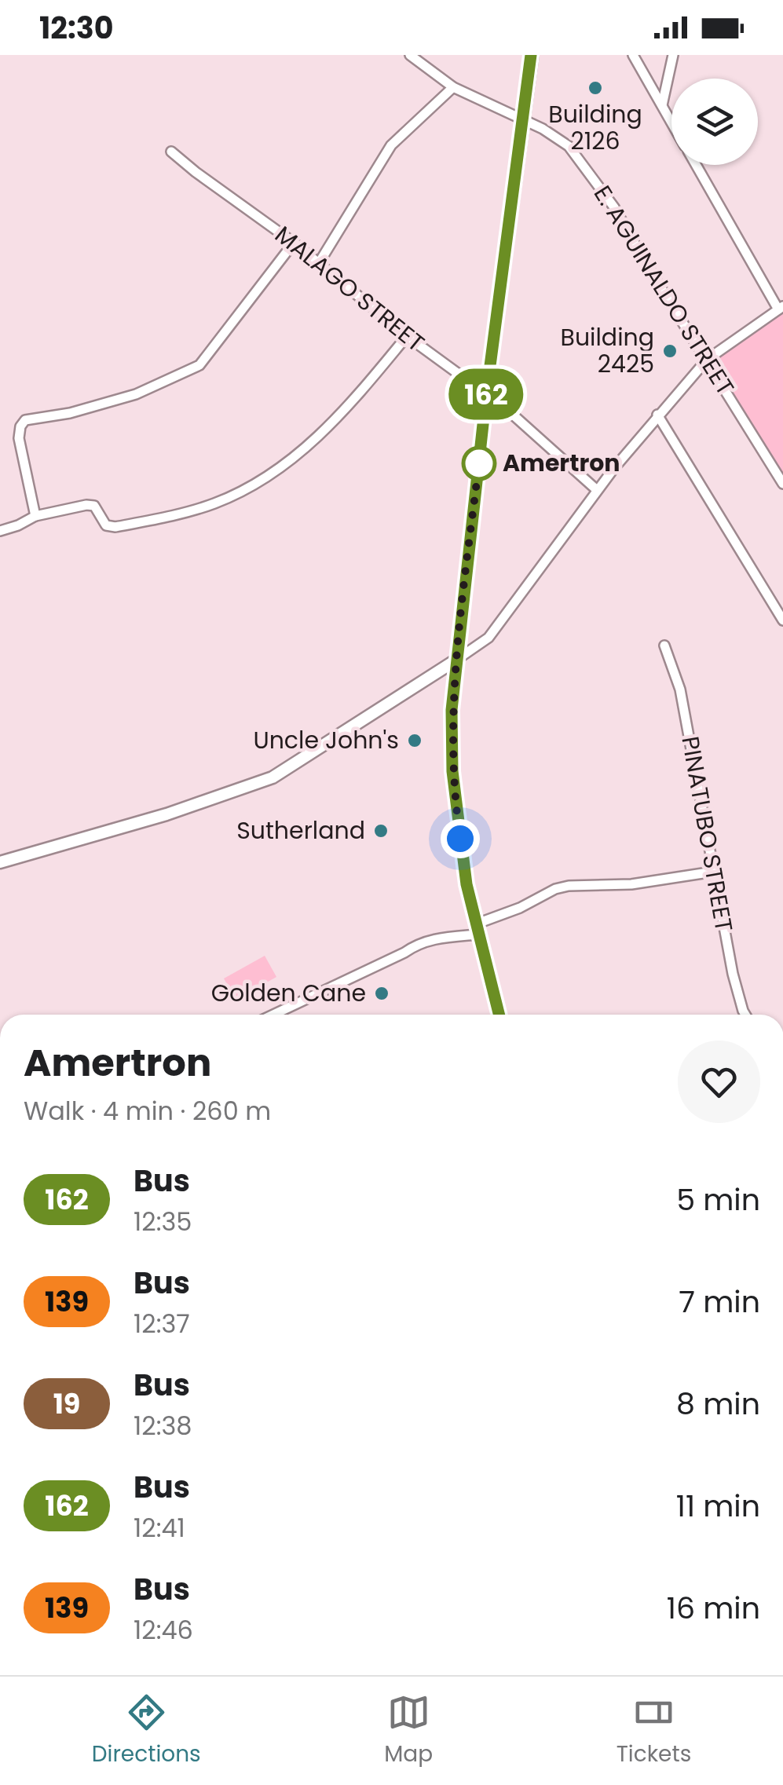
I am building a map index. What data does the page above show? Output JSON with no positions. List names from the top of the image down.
{
  "streets": {
    "street": ["MALAGO STREET", "E. AGUINALDO STREET", "PINATUBO STREET"]
  },
  "places": [
    "Building 2126",
    "Building 2425",
    "Amertron",
    "Uncle John's",
    "Sutherland",
    "Golden Cane"
  ],
  "lines": ["bus line 162"],
  "page": {
    "status": "12:30",
    "on_map": "162",
    "heading": ["Amertron", "Walk · 4 min · 260 m"],
    "list": [
      {
        "mark": "162",
        "name": "Bus",
        "note": "12:35",
        "value": "5 min"
      },
      {
        "mark": "139",
        "name": "Bus",
        "note": "12:37",
        "value": "7 min"
      },
      {
        "mark": "19",
        "name": "Bus",
        "note": "12:38",
        "value": "8 min"
      },
      {
        "mark": "162",
        "name": "Bus",
        "note": "12:41",
        "value": "11 min"
      },
      {
        "mark": "139",
        "name": "Bus",
        "note": "12:46",
        "value": "16 min"
      }
    ],
    "tabs": ["Directions", "Map", "Tickets"]
  }
}
